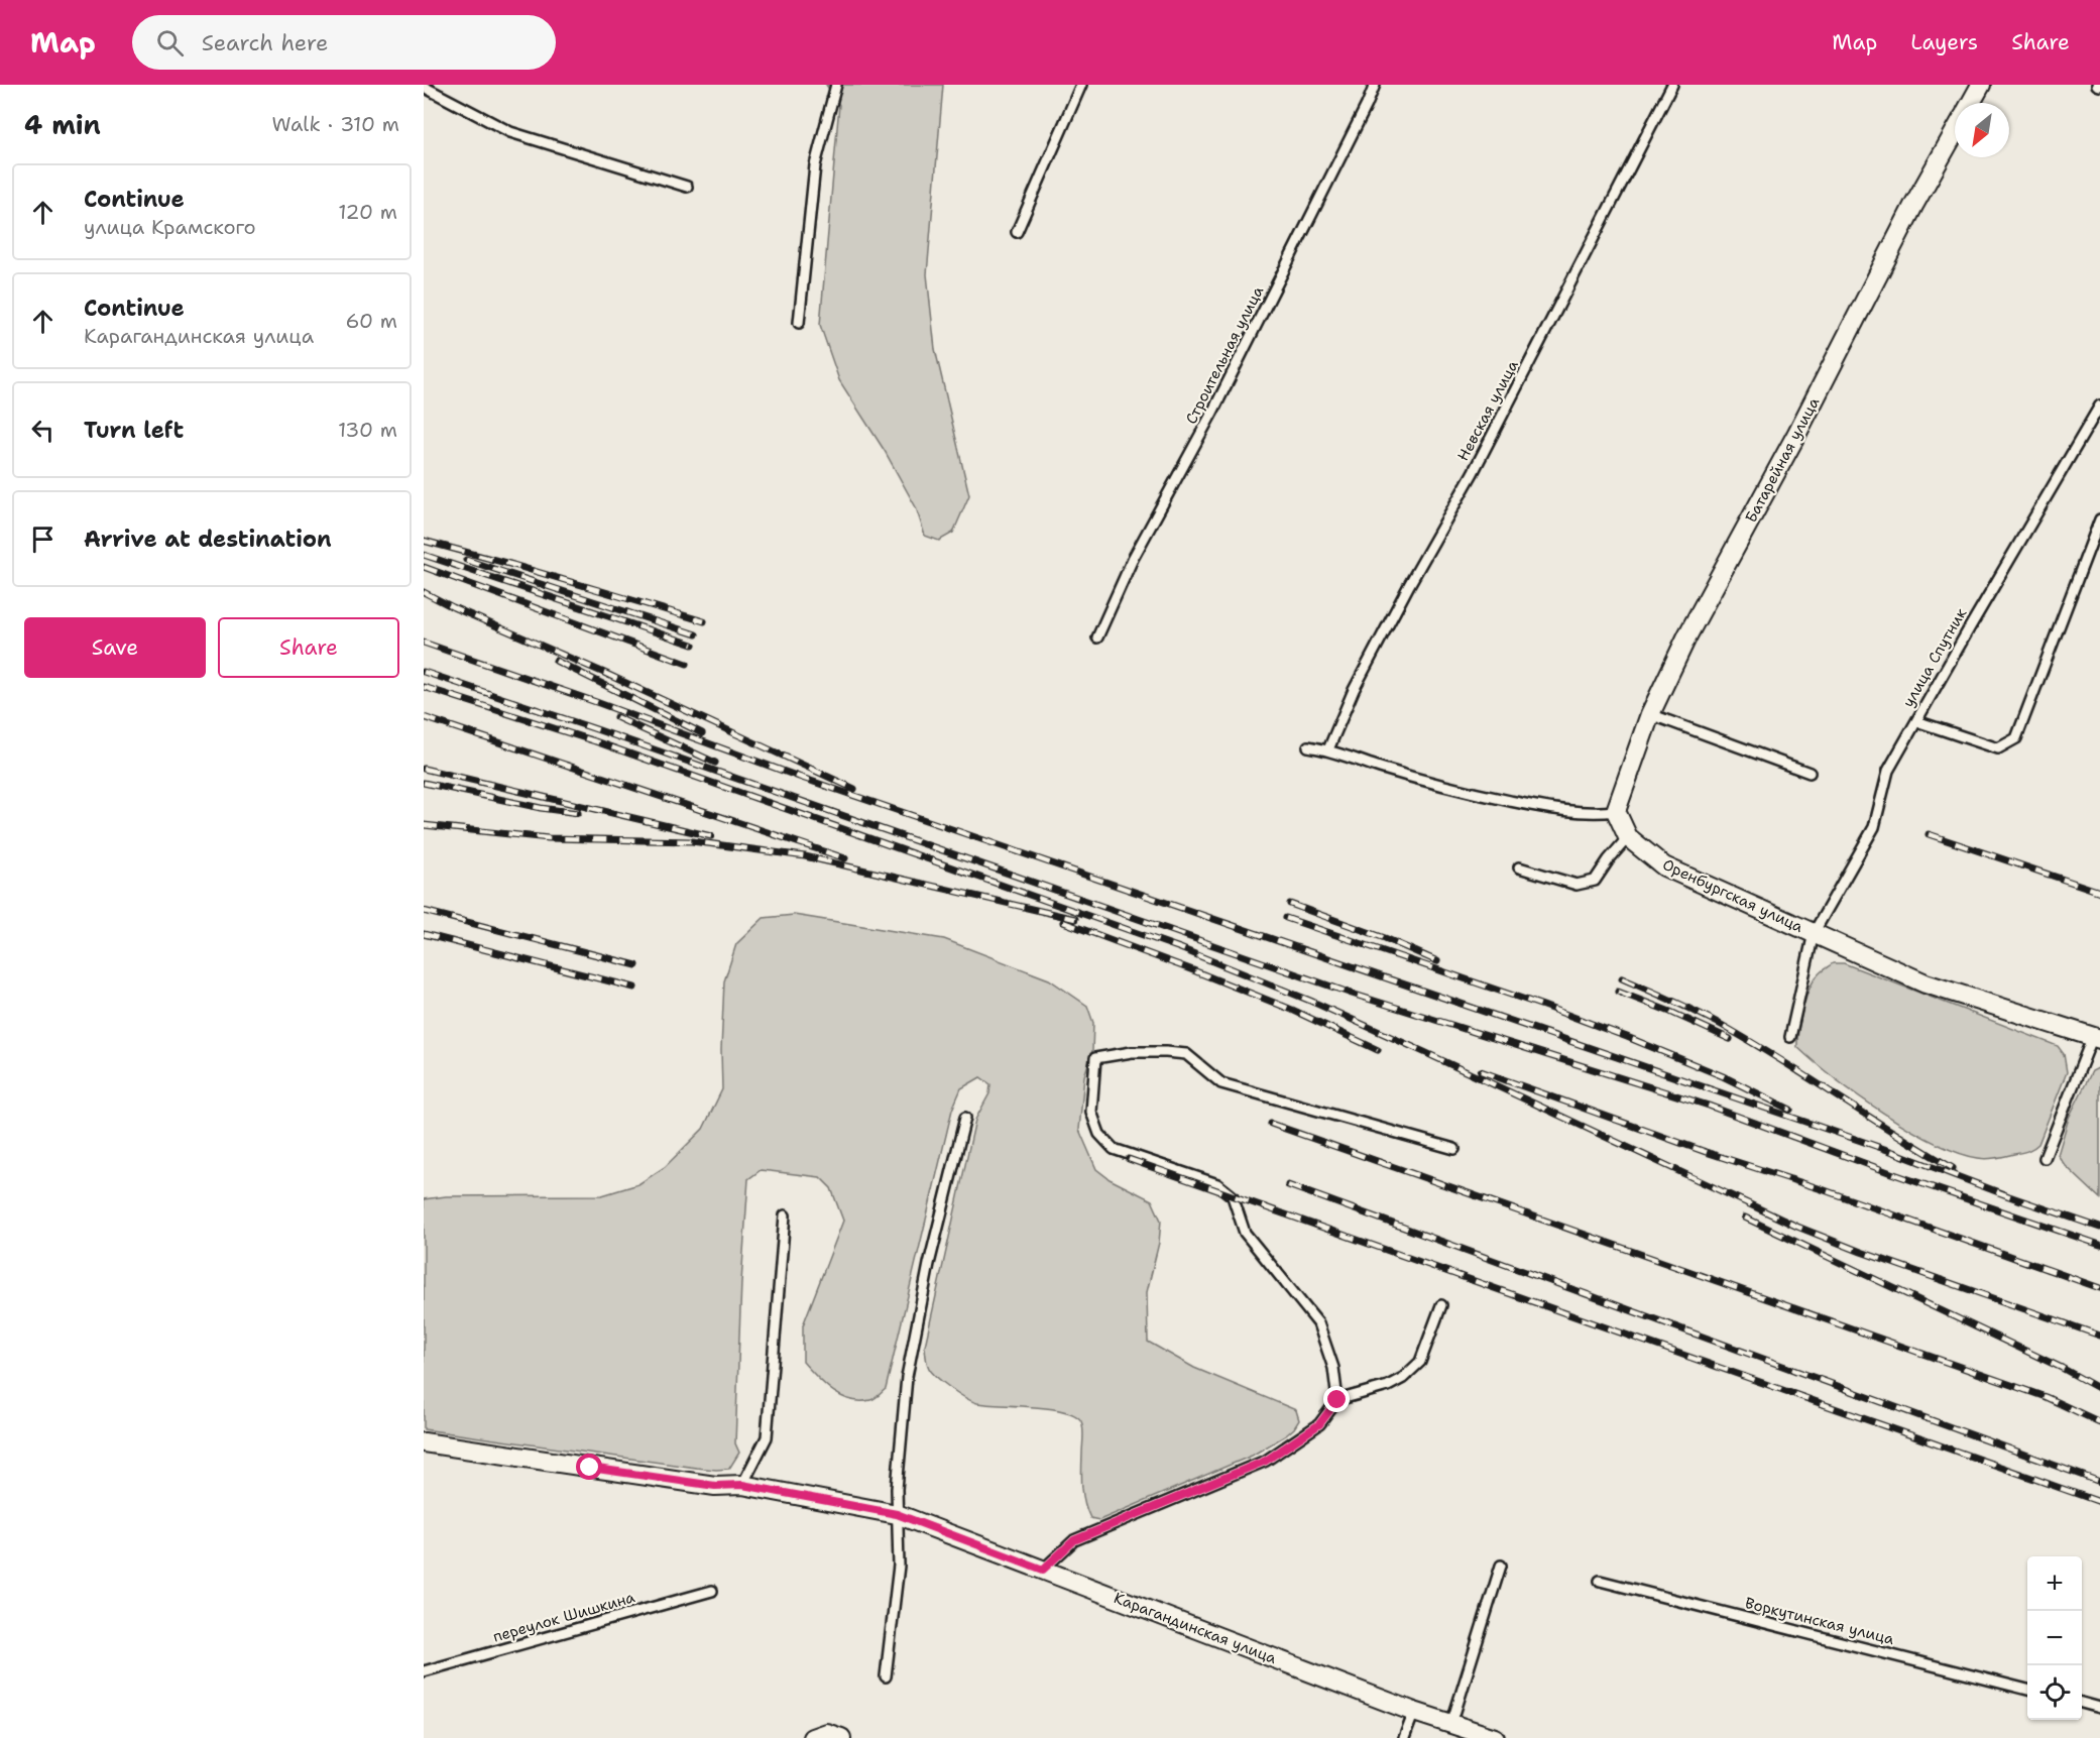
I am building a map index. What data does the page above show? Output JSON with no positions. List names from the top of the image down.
{
  "streets": {
    "street": ["Батарейная улица", "Оренбургская улица", "Карагандинская улица"],
    "lane": [
      "Строительная улица",
      "Невская улица",
      "улица Спутник",
      "переулок Шишкина",
      "Воркутинская улица"
    ]
  },
  "crossings": [
    ["Батарейная улица", "Оренбургская улица"],
    ["улица Спутник", "Оренбургская улица"]
  ],
  "north": "bottom left",
  "page": {
    "header": "Map",
    "search": "Search here",
    "nav": ["Map", "Layers", "Share"],
    "heading": ["4 min", "Walk · 310 m"],
    "list": [
      ["Continue", "улица Крамского", "120 m"],
      ["Continue", "Карагандинская улица", "60 m"],
      ["Turn left", "130 m"],
      "Arrive at destination"
    ],
    "buttons": ["Save", "Share"],
    "map_buttons": ["+", "−"]
  }
}
